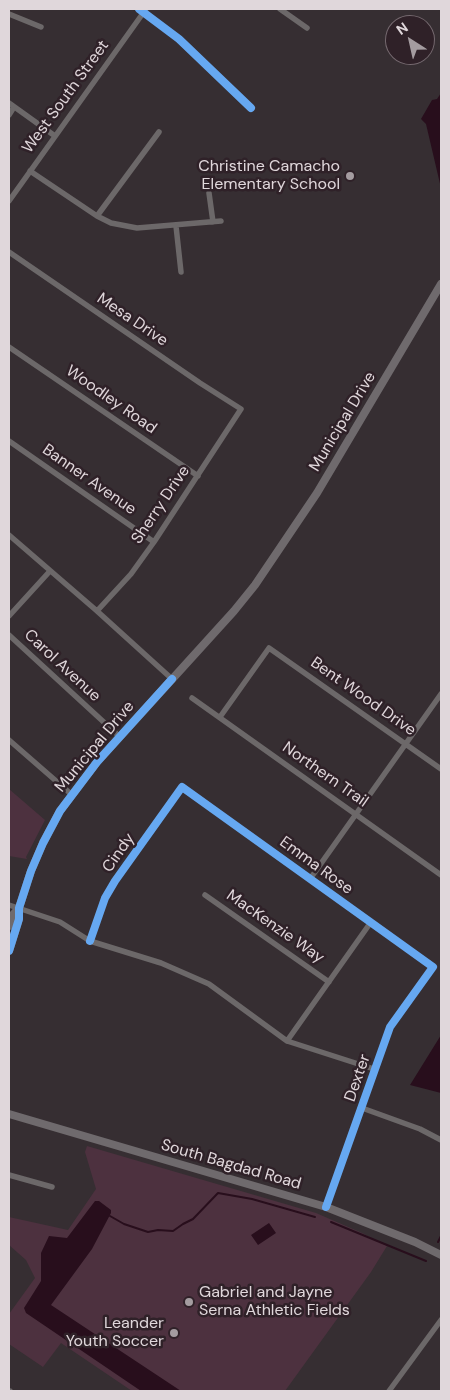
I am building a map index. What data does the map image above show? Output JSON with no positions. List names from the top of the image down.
{
  "streets": {
    "street": [
      "West South Street",
      "Mesa Drive",
      "Woodley Road",
      "Municipal Drive",
      "Banner Avenue",
      "Sherry Drive",
      "Carol Avenue",
      "Bent Wood Drive",
      "Northern Trail",
      "Cindy",
      "Emma Rose",
      "MacKenzie Way",
      "Dexter",
      "South Bagdad Road"
    ]
  },
  "crossings": [
    ["Mesa Drive", "Sherry Drive"],
    ["Woodley Road", "Sherry Drive"],
    ["Municipal Drive", "Carol Avenue"],
    ["Banner Avenue", "Sherry Drive"],
    ["Bent Wood Drive", "Northern Trail"],
    ["Cindy", "Emma Rose"],
    ["Emma Rose", "Dexter"],
    ["Dexter", "South Bagdad Road"]
  ],
  "places": ["Christine Camacho Elementary School", "Gabriel and Jayne Serna Athletic Fields", "Leander Youth Soccer"],
  "north": "top left"
}
